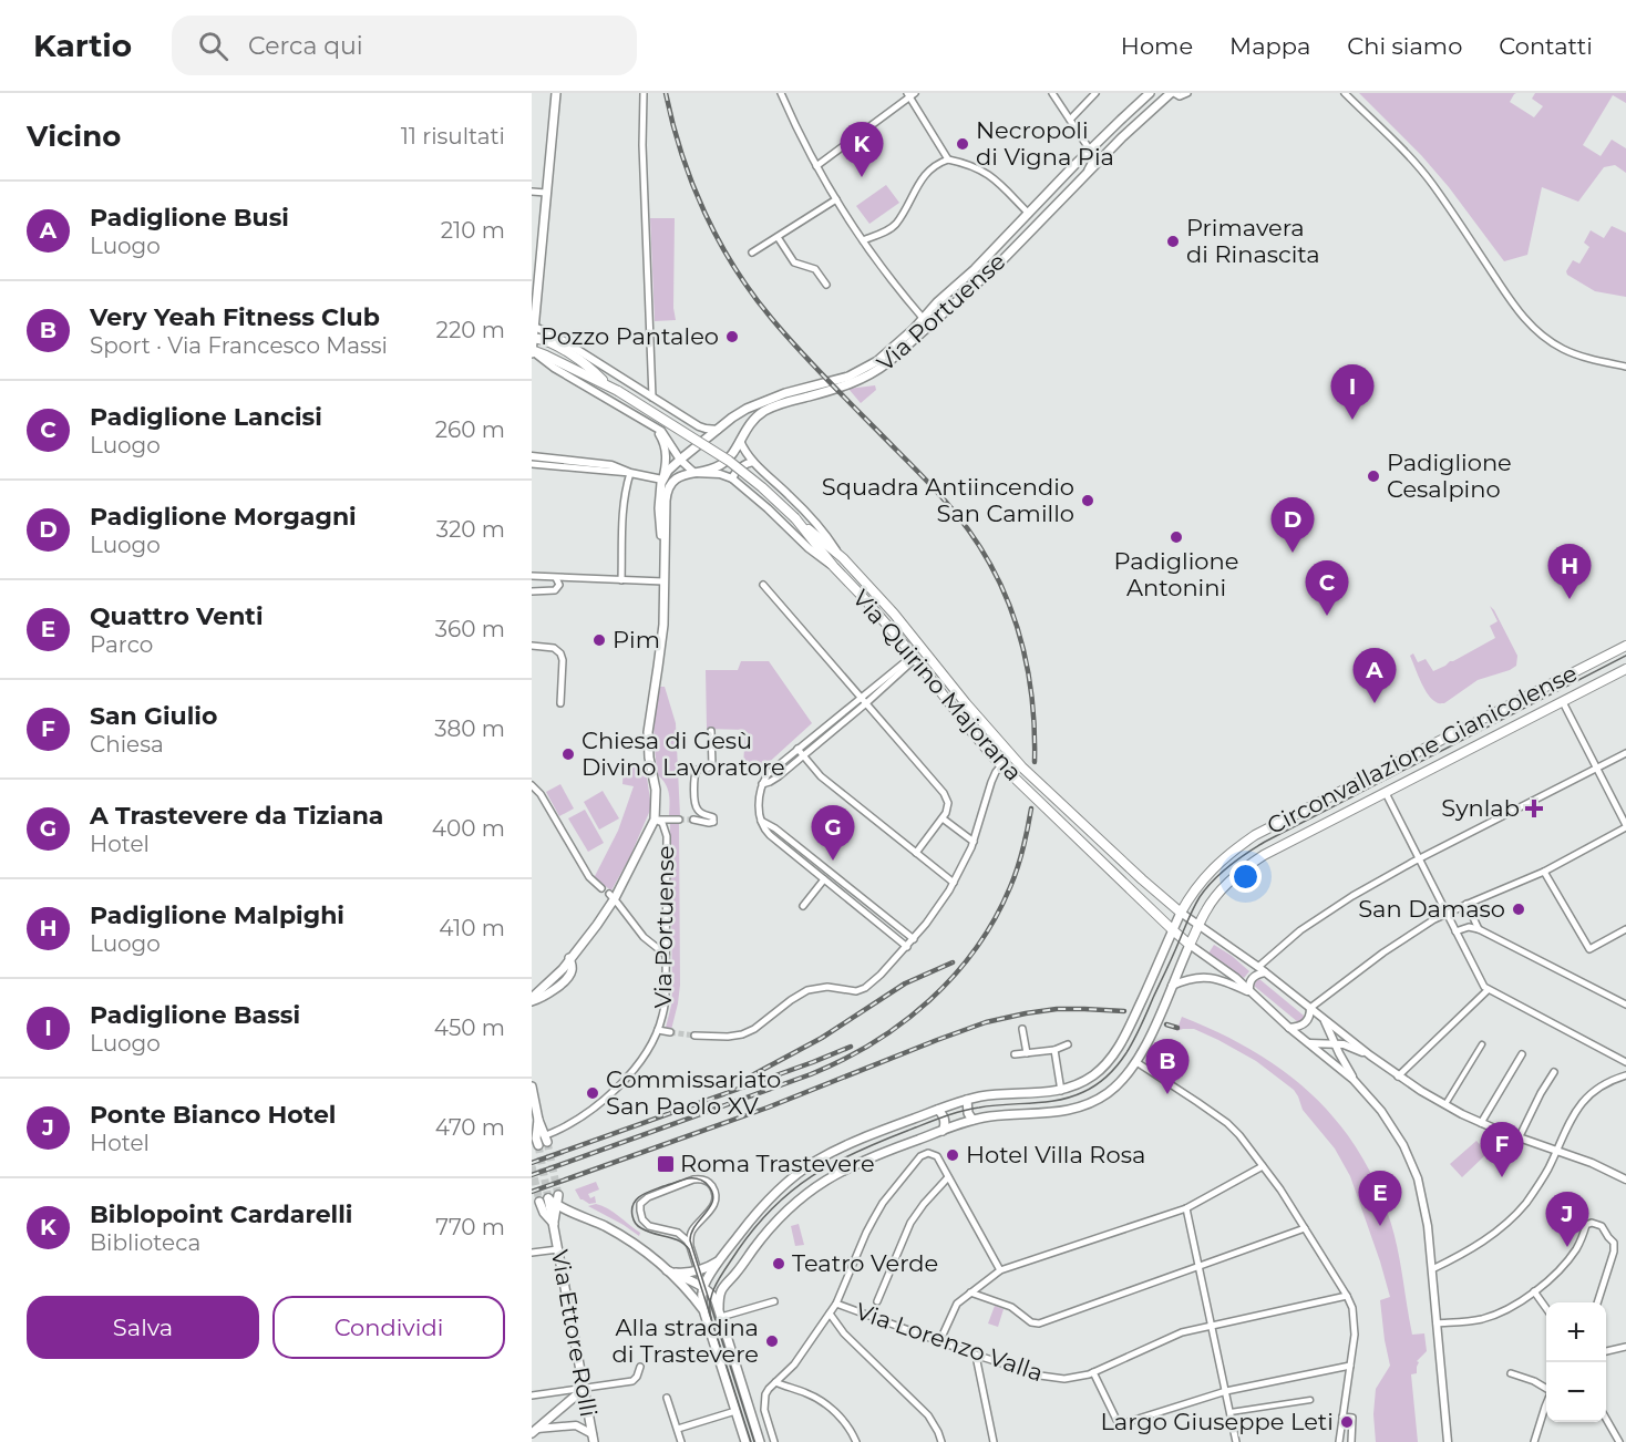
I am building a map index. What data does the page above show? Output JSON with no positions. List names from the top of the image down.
{
  "streets": {
    "main road": [
      "Via Portuense",
      "Via Quirino Majorana",
      "Circonvallazione Gianicolense",
      "Via Ettore Rolli"
    ],
    "street": ["Via Lorenzo Valla"]
  },
  "crossings": [
    ["Via Portuense", "Via Quirino Majorana"],
    ["Via Quirino Majorana", "Circonvallazione Gianicolense"]
  ],
  "places": {
    "other": [
      "Necropoli di Vigna Pia",
      "Primavera di Rinascita",
      "Pozzo Pantaleo",
      "Padiglione Cesalpino",
      "Squadra Antiincendio San Camillo",
      "Padiglione Antonini",
      "Pim",
      "Chiesa di Gesù Divino Lavoratore",
      "San Damaso",
      "Commissariato San Paolo XV",
      "Hotel Villa Rosa",
      "Teatro Verde",
      "Alla stradina di Trastevere",
      "Largo Giuseppe Leti"
    ],
    "health": ["Synlab"],
    "transit": ["Roma Trastevere"]
  },
  "page": {
    "header": "Kartio",
    "search": "Cerca qui",
    "nav": [
      "Home",
      "Mappa",
      "Chi siamo",
      "Contatti"
    ],
    "heading": ["Vicino", "11 risultati"],
    "pins": [
      "K",
      "I",
      "D",
      "H",
      "C",
      "A",
      "G",
      "B",
      "F",
      "E",
      "J"
    ],
    "list": [
      {
        "mark": "A",
        "name": "Padiglione Busi",
        "note": "Luogo",
        "value": "210 m"
      },
      {
        "mark": "B",
        "name": "Very Yeah Fitness Club",
        "note": "Sport · Via Francesco Massi",
        "value": "220 m"
      },
      {
        "mark": "C",
        "name": "Padiglione Lancisi",
        "note": "Luogo",
        "value": "260 m"
      },
      {
        "mark": "D",
        "name": "Padiglione Morgagni",
        "note": "Luogo",
        "value": "320 m"
      },
      {
        "mark": "E",
        "name": "Quattro Venti",
        "note": "Parco",
        "value": "360 m"
      },
      {
        "mark": "F",
        "name": "San Giulio",
        "note": "Chiesa",
        "value": "380 m"
      },
      {
        "mark": "G",
        "name": "A Trastevere da Tiziana",
        "note": "Hotel",
        "value": "400 m"
      },
      {
        "mark": "H",
        "name": "Padiglione Malpighi",
        "note": "Luogo",
        "value": "410 m"
      },
      {
        "mark": "I",
        "name": "Padiglione Bassi",
        "note": "Luogo",
        "value": "450 m"
      },
      {
        "mark": "J",
        "name": "Ponte Bianco Hotel",
        "note": "Hotel",
        "value": "470 m"
      },
      {
        "mark": "K",
        "name": "Biblopoint Cardarelli",
        "note": "Biblioteca",
        "value": "770 m"
      }
    ],
    "buttons": ["Salva", "Condividi"],
    "map_buttons": ["+", "−"]
  }
}
